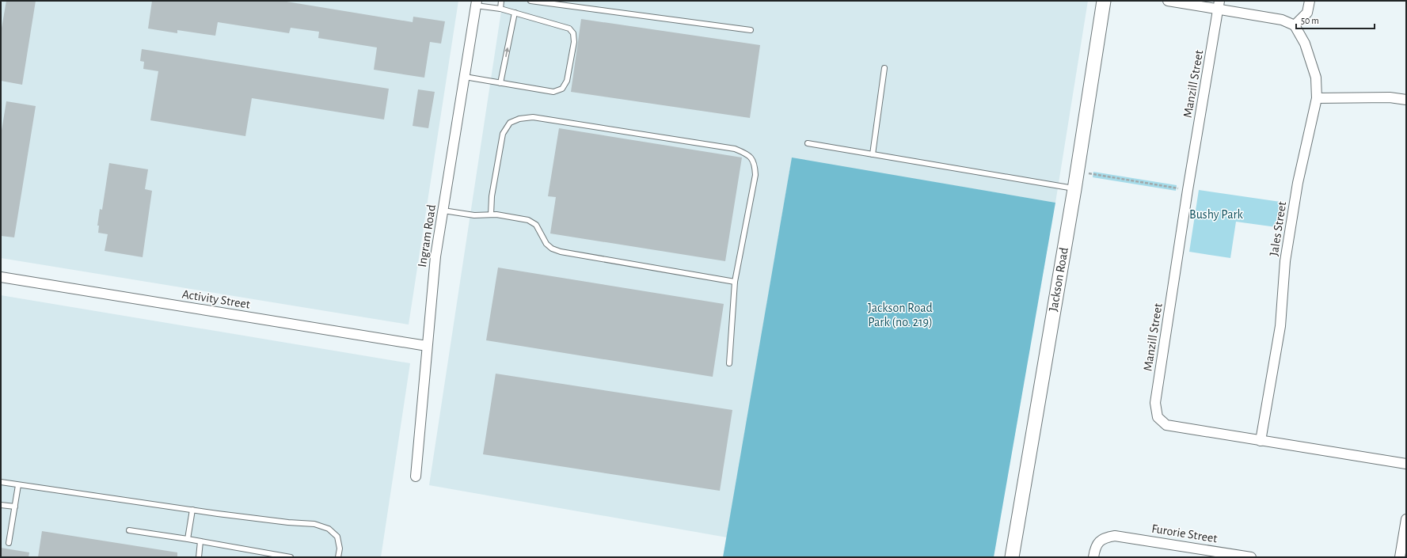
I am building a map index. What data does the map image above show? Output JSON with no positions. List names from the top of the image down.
{
  "streets": {
    "street": [
      "Manzill Street",
      "Jales Street",
      "Ingram Road",
      "Jackson Road",
      "Activity Street",
      "Furorie Street"
    ]
  },
  "crossings": [
    ["Manzill Street", "Jales Street"],
    ["Ingram Road", "Activity Street"]
  ],
  "parks": ["Bushy Park", "Jackson Road Park (no. 219)"],
  "scale_bar": "50 m"
}
